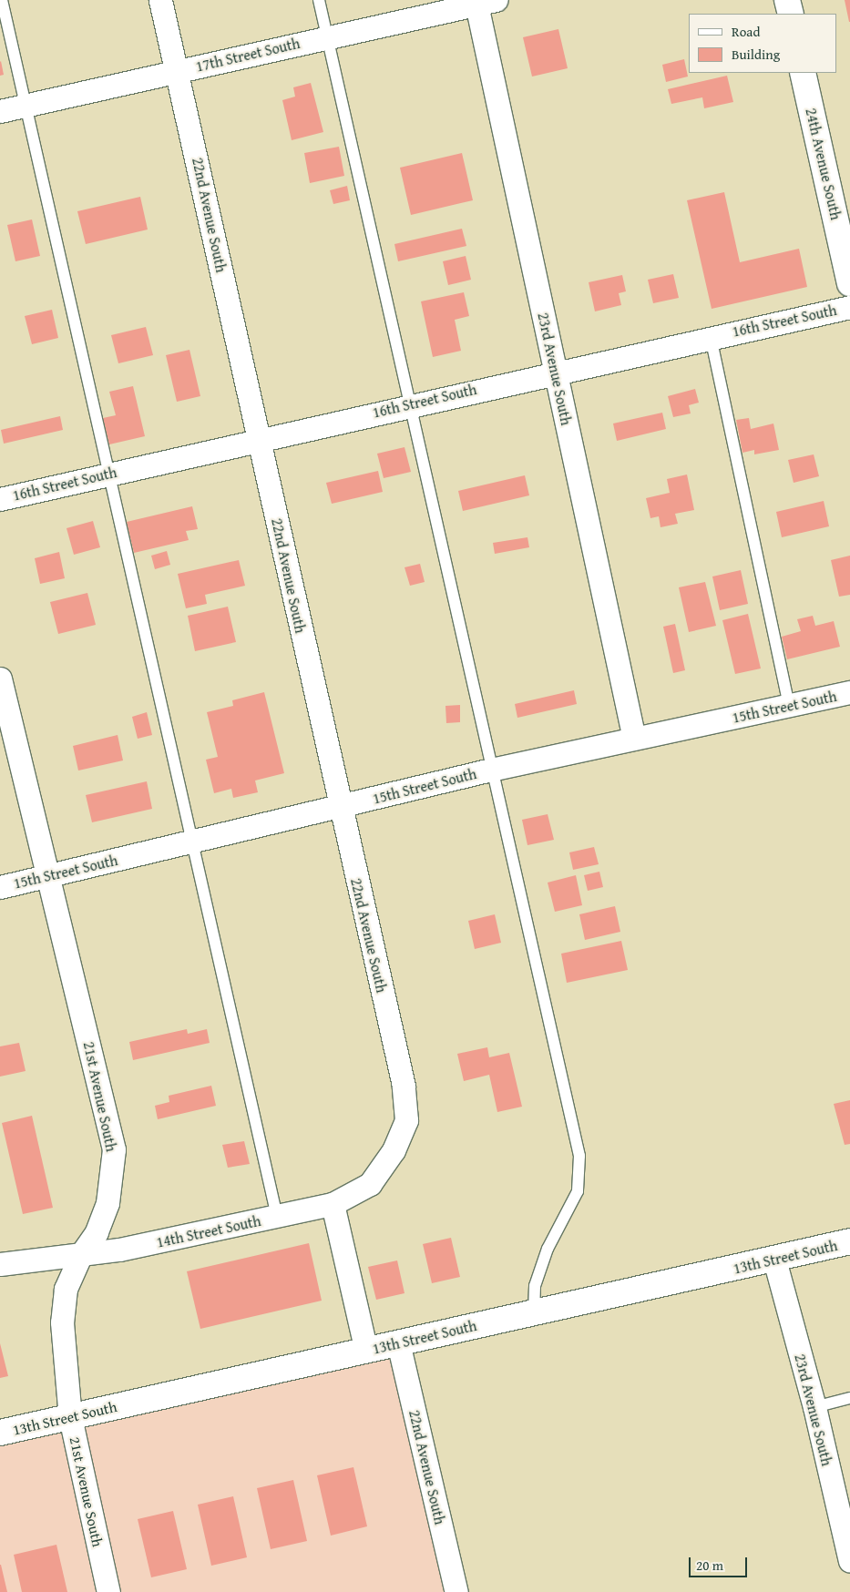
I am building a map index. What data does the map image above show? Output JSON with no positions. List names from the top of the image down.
{
  "streets": {
    "street": [
      "17th Street South",
      "24th Avenue South",
      "22nd Avenue South",
      "16th Street South",
      "23rd Avenue South",
      "15th Street South",
      "21st Avenue South",
      "14th Street South",
      "13th Street South"
    ]
  },
  "crossings": [
    ["17th Street South", "22nd Avenue South"],
    ["17th Street South", "23rd Avenue South"],
    ["22nd Avenue South", "16th Street South"],
    ["22nd Avenue South", "15th Street South"],
    ["22nd Avenue South", "14th Street South"],
    ["22nd Avenue South", "13th Street South"],
    ["16th Street South", "23rd Avenue South"],
    ["23rd Avenue South", "15th Street South"],
    ["23rd Avenue South", "13th Street South"],
    ["15th Street South", "21st Avenue South"],
    ["21st Avenue South", "14th Street South"],
    ["21st Avenue South", "13th Street South"]
  ],
  "legend": ["Road", "Building"],
  "scale_bar": "20 m"
}
